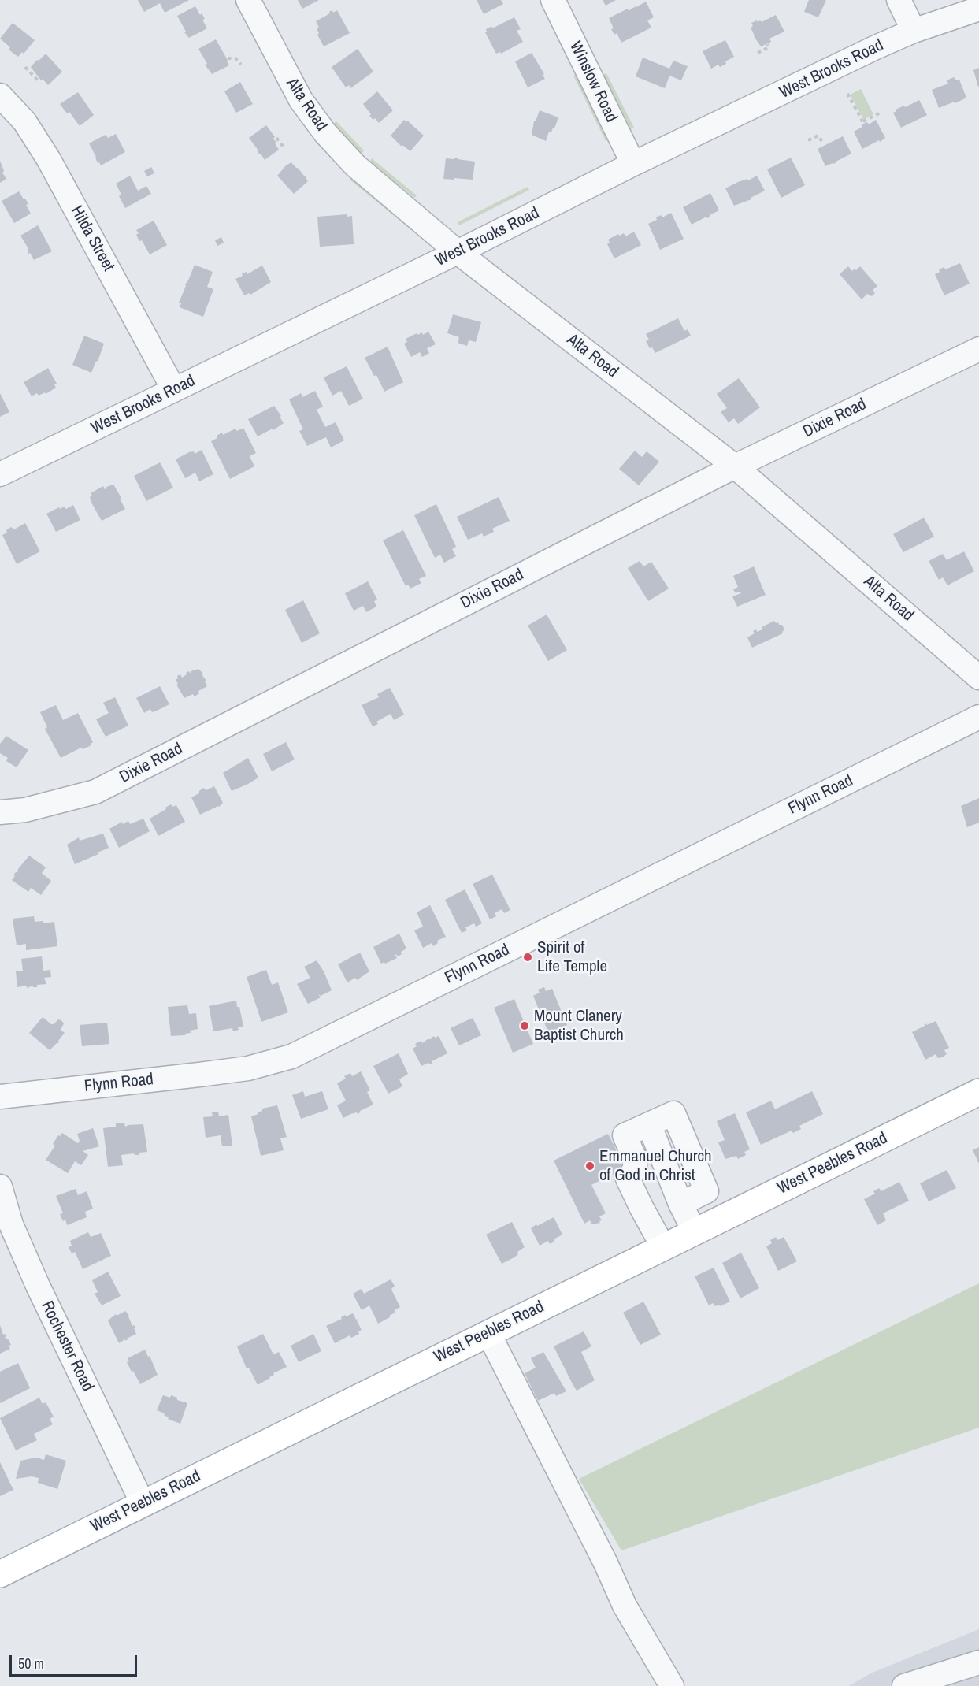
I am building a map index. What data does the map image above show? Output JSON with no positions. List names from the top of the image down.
{
  "streets": {
    "main road": ["West Peebles Road"],
    "street": [
      "West Brooks Road",
      "Winslow Road",
      "Alta Road",
      "Hilda Street",
      "Dixie Road",
      "Flynn Road",
      "Rochester Road"
    ]
  },
  "crossings": [
    ["West Brooks Road", "Winslow Road"],
    ["West Brooks Road", "Alta Road"],
    ["West Brooks Road", "Hilda Street"],
    ["Alta Road", "Dixie Road"],
    ["West Peebles Road", "Rochester Road"]
  ],
  "places": ["Spirit of Life Temple", "Mount Clanery Baptist Church", "Emmanuel Church of God in Christ"],
  "scale_bar": "50 m"
}
